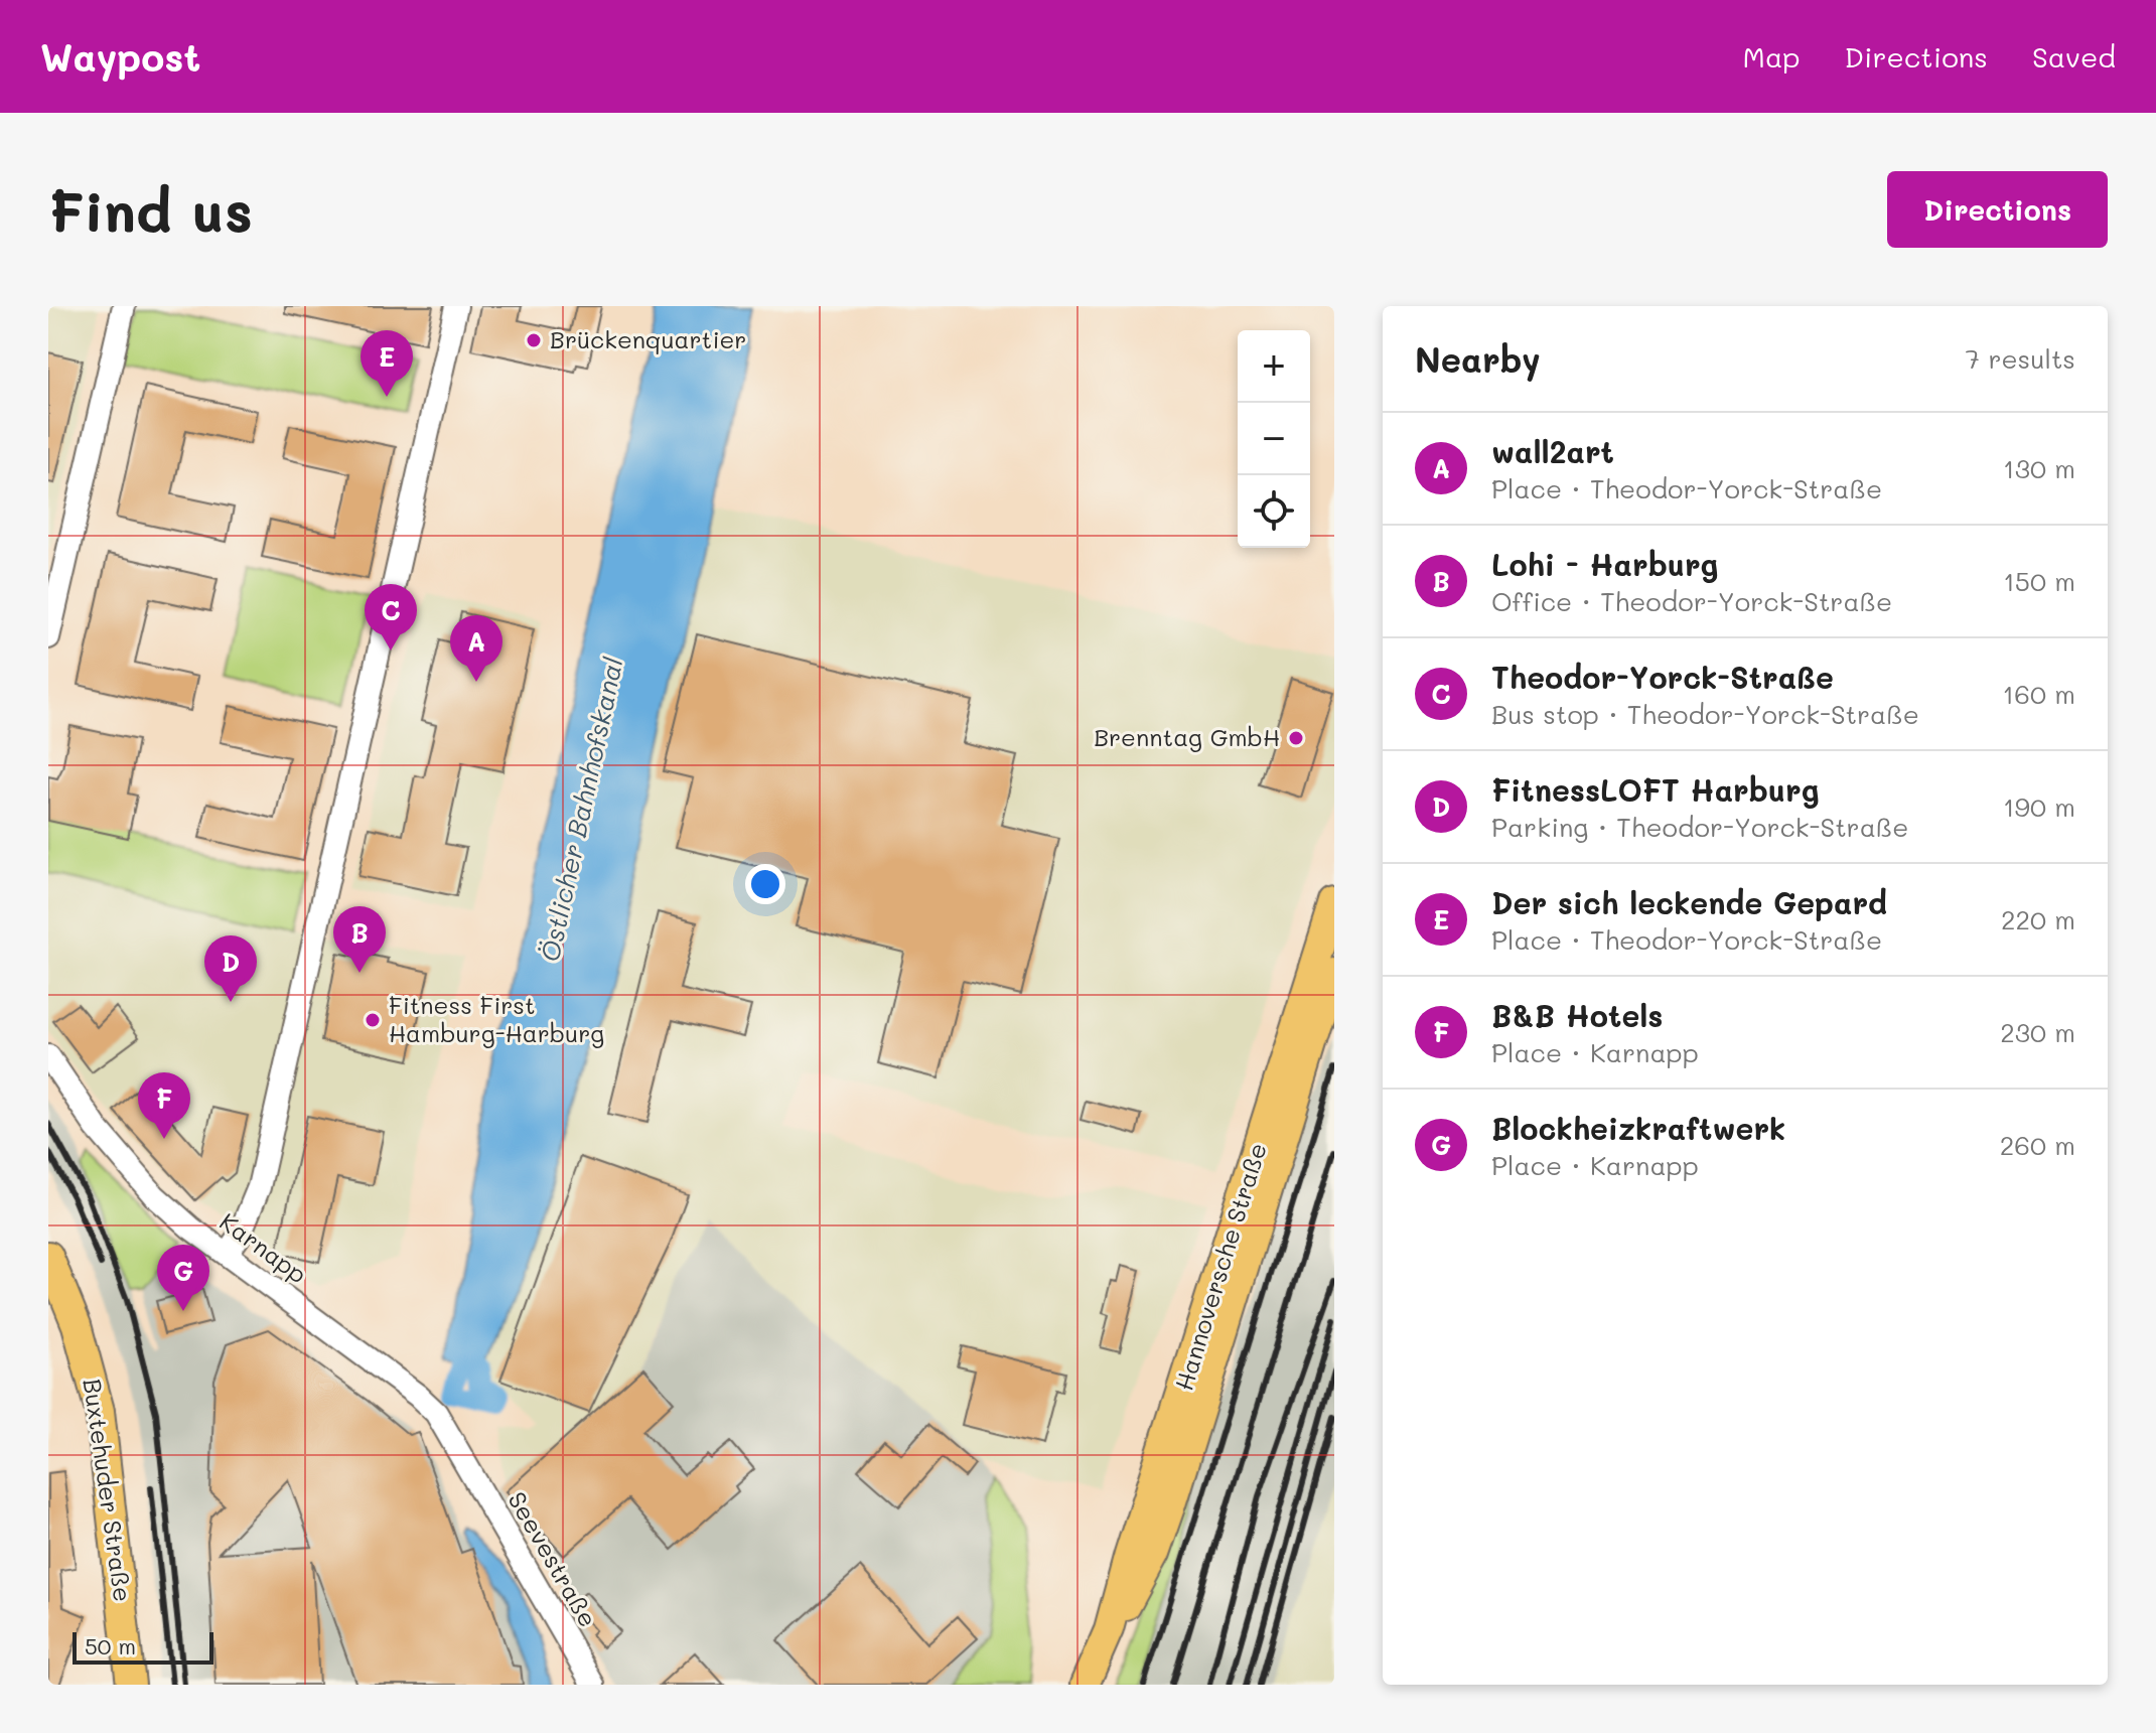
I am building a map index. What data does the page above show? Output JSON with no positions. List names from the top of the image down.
{
  "streets": {
    "main road": ["Hannoversche Straße", "Buxtehuder Straße"],
    "street": ["Karnapp", "Seevestraße"]
  },
  "crossings": [
    ["Karnapp", "Seevestraße"]
  ],
  "water": ["Östlicher Bahnhofskanal"],
  "places": ["Brückenquartier", "Brenntag GmbH", "Fitness First Hamburg-Harburg"],
  "scale_bar": "50 m",
  "page": {
    "header": "Waypost",
    "nav": ["Map", "Directions", "Saved"],
    "buttons": "Directions",
    "title": "Find us",
    "heading": ["Nearby", "7 results"],
    "map_buttons": ["+", "−"],
    "pins": [
      "E",
      "C",
      "A",
      "B",
      "D",
      "F",
      "G"
    ],
    "list": [
      {
        "mark": "A",
        "name": "wall2art",
        "note": "Place · Theodor-Yorck-Straße",
        "value": "130 m"
      },
      {
        "mark": "B",
        "name": "Lohi - Harburg",
        "note": "Office · Theodor-Yorck-Straße",
        "value": "150 m"
      },
      {
        "mark": "C",
        "name": "Theodor-Yorck-Straße",
        "note": "Bus stop · Theodor-Yorck-Straße",
        "value": "160 m"
      },
      {
        "mark": "D",
        "name": "FitnessLOFT Harburg",
        "note": "Parking · Theodor-Yorck-Straße",
        "value": "190 m"
      },
      {
        "mark": "E",
        "name": "Der sich leckende Gepard",
        "note": "Place · Theodor-Yorck-Straße",
        "value": "220 m"
      },
      {
        "mark": "F",
        "name": "B&B Hotels",
        "note": "Place · Karnapp",
        "value": "230 m"
      },
      {
        "mark": "G",
        "name": "Blockheizkraftwerk",
        "note": "Place · Karnapp",
        "value": "260 m"
      }
    ],
    "scale": "50 m"
  }
}
